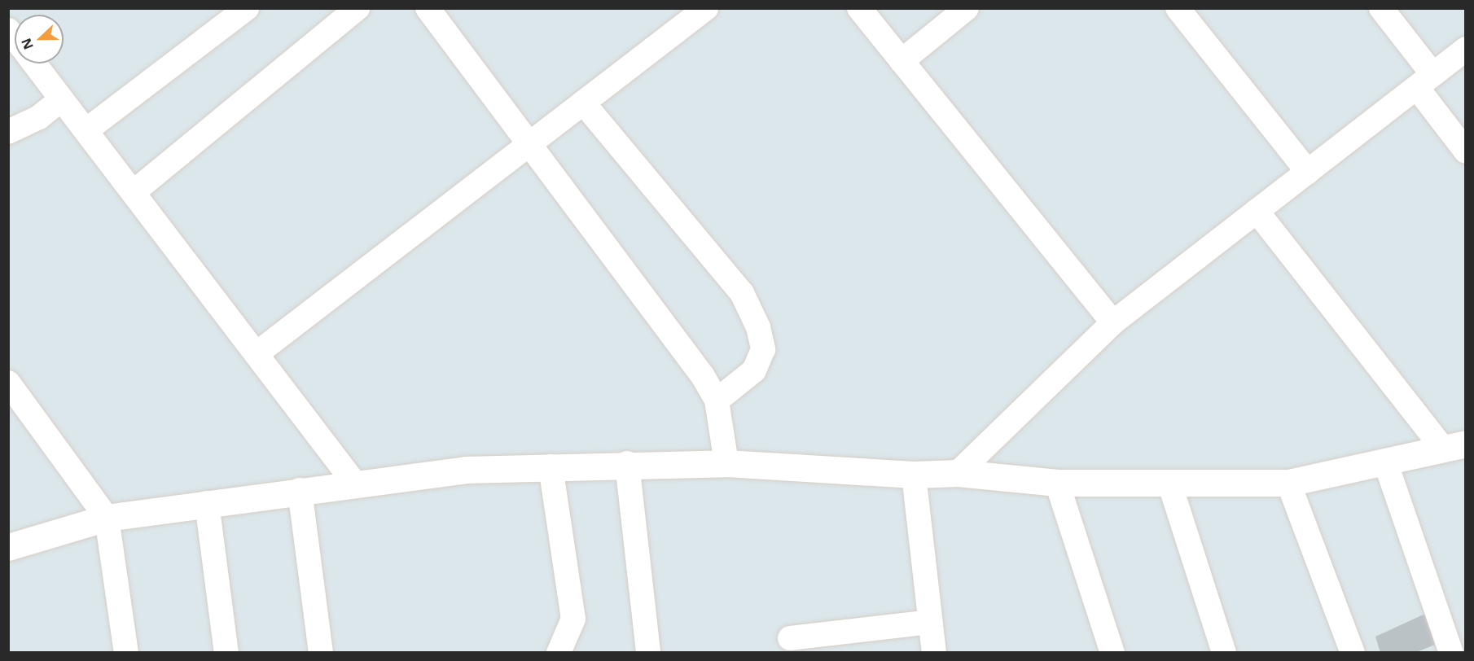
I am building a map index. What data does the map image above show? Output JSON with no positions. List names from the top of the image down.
{
  "north": "left"
}
